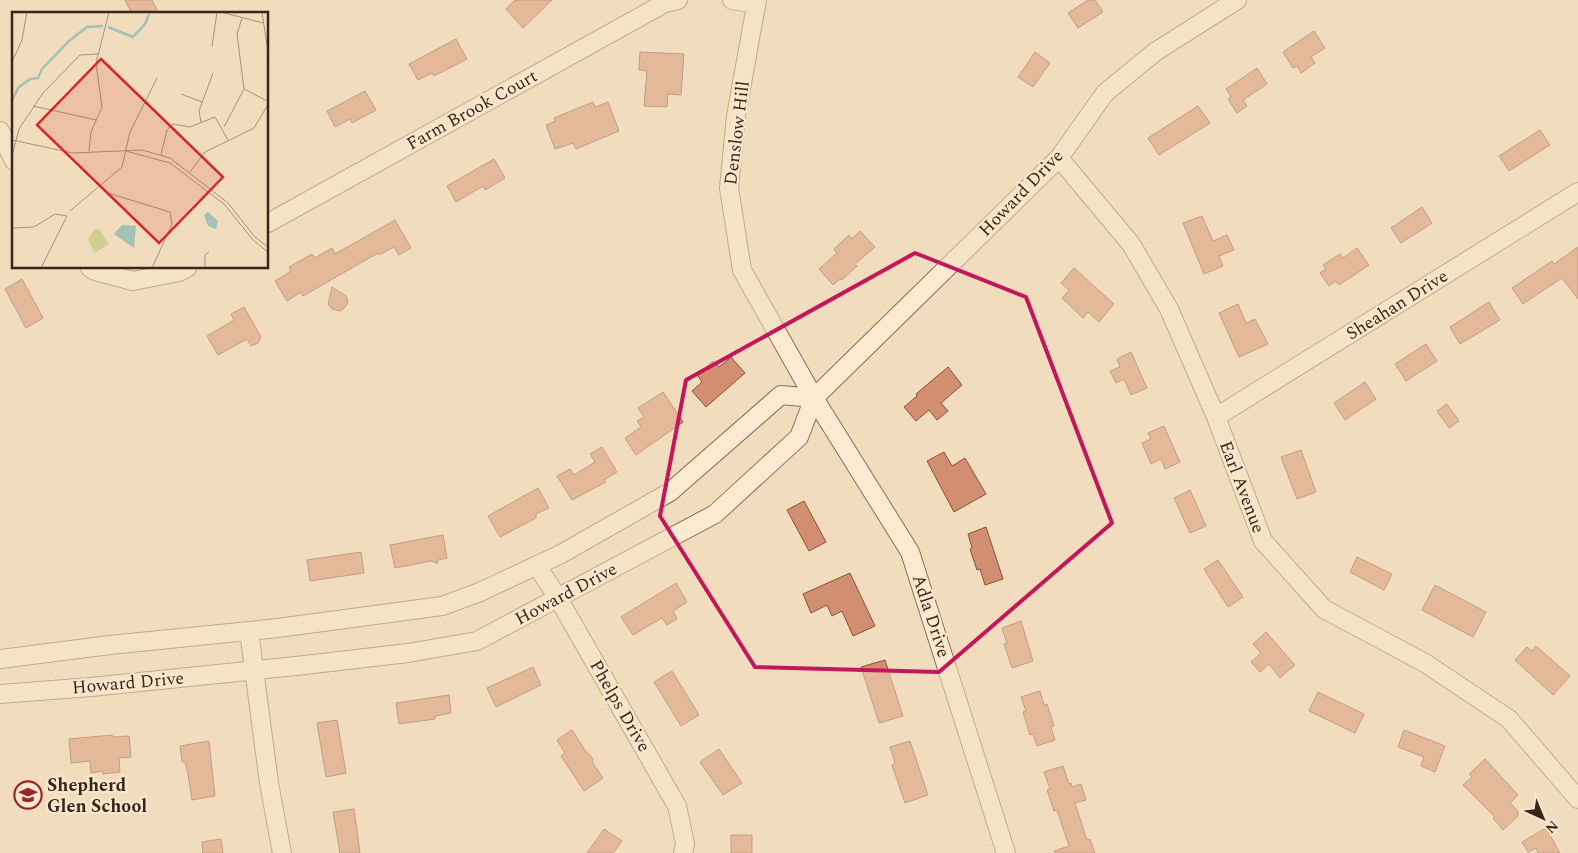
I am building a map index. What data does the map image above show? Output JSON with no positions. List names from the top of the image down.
{
  "streets": {
    "street": [
      "Farm Brook Court",
      "Denslow Hill",
      "Howard Drive",
      "Sheahan Drive",
      "Earl Avenue",
      "Adla Drive",
      "Phelps Drive"
    ]
  },
  "crossings": [
    ["Denslow Hill", "Howard Drive"],
    ["Denslow Hill", "Adla Drive"],
    ["Howard Drive", "Earl Avenue"],
    ["Howard Drive", "Adla Drive"],
    ["Howard Drive", "Phelps Drive"],
    ["Sheahan Drive", "Earl Avenue"]
  ],
  "places": {
    "school or university": ["Shepherd Glen School"]
  },
  "north": "bottom right"
}
